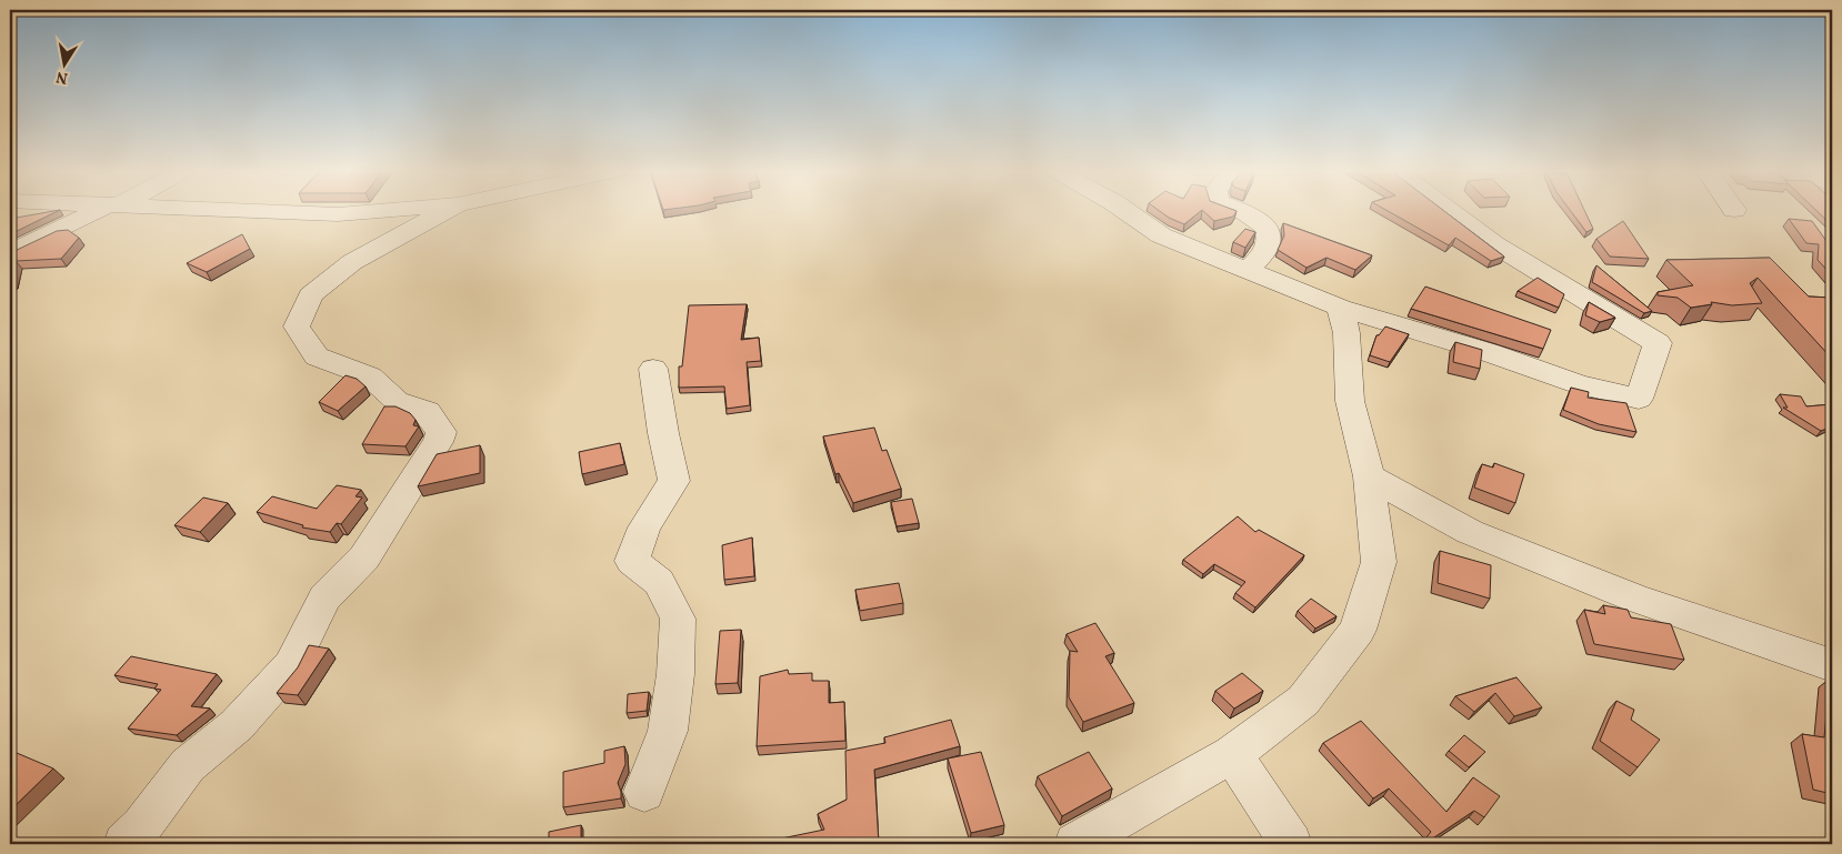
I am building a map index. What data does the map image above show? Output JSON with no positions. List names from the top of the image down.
{
  "north": "bottom"
}
